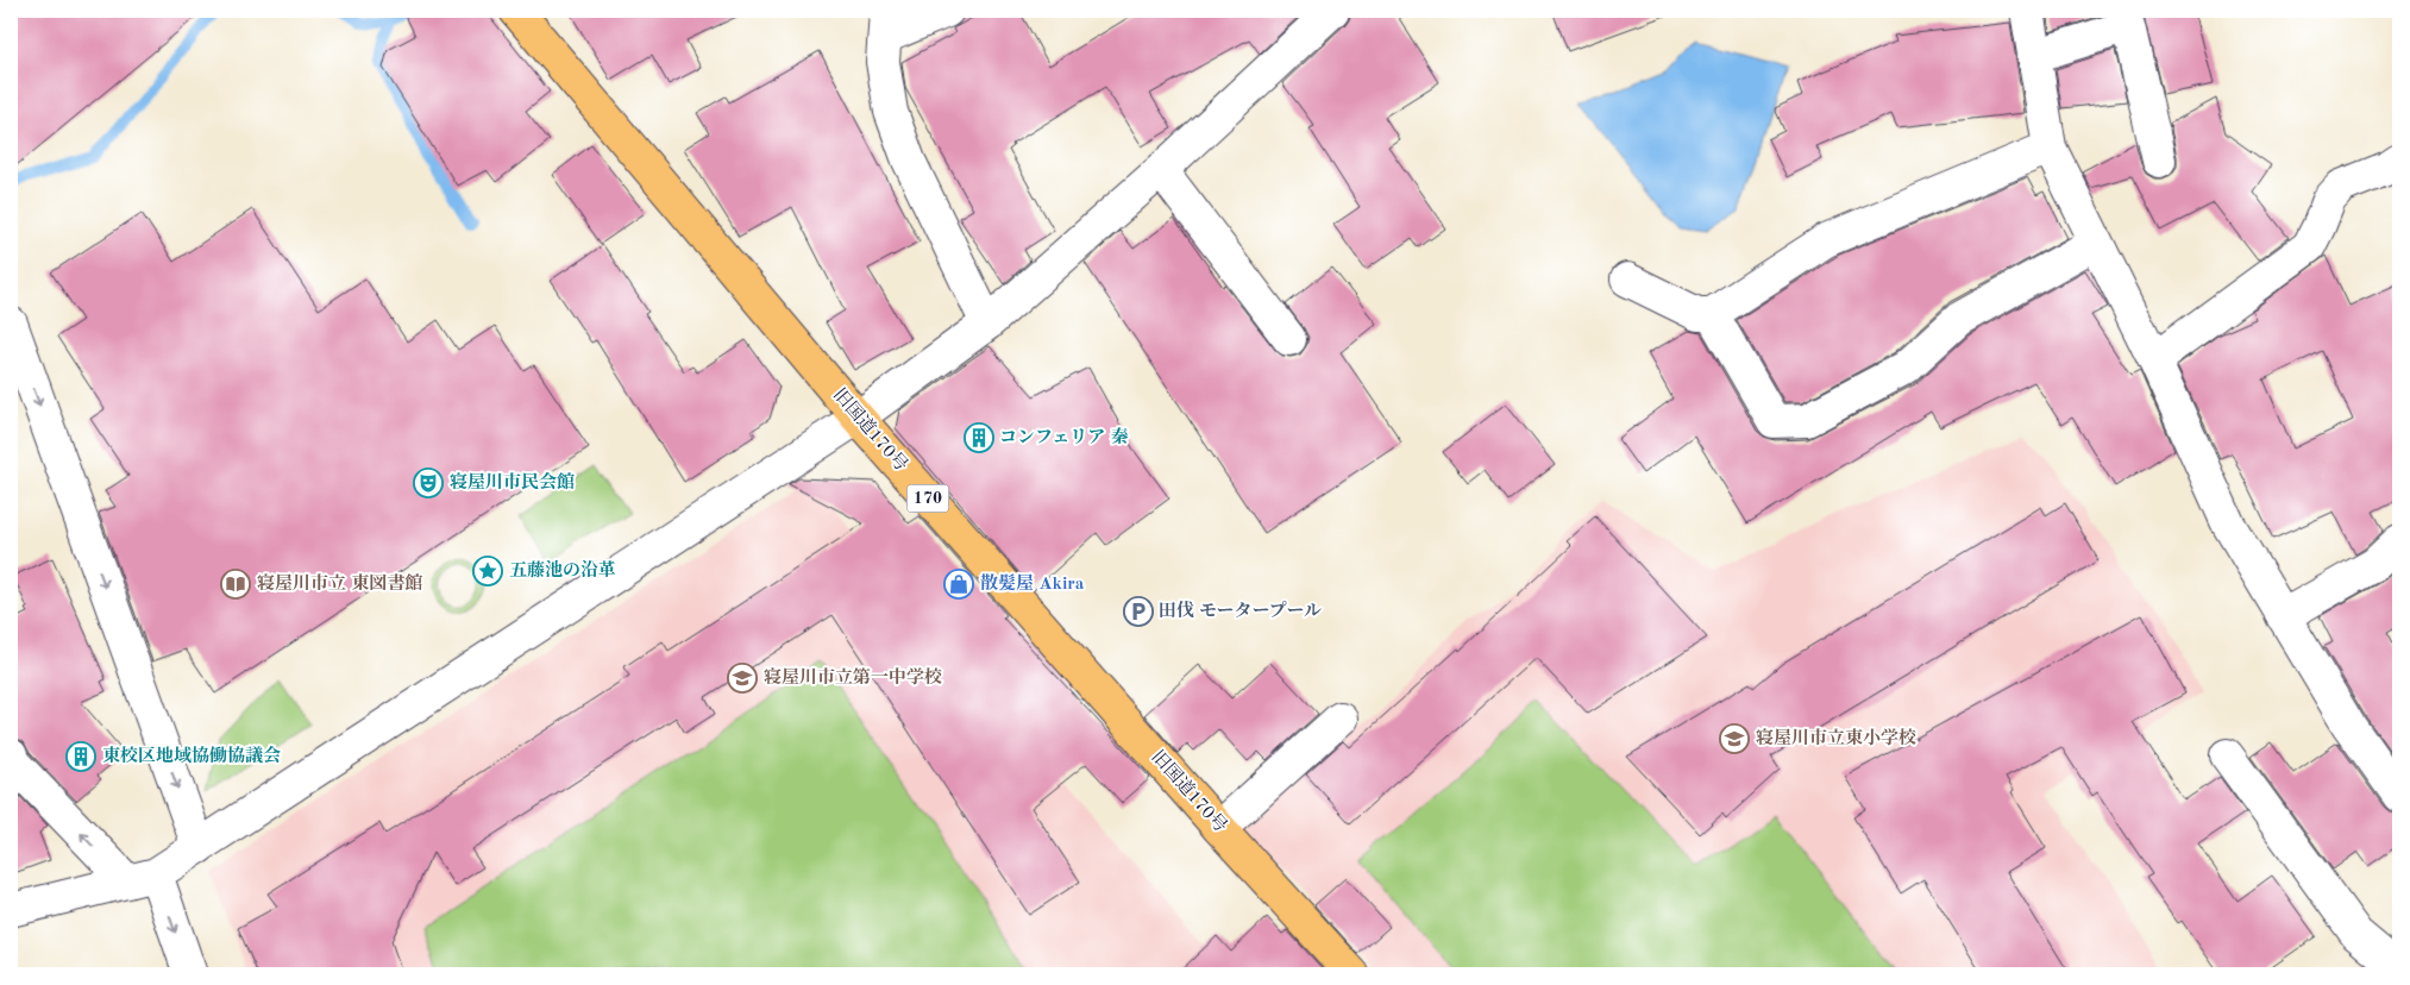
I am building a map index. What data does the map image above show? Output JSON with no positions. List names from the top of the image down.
{
  "streets": {
    "highway": ["旧国道170号", "170"]
  },
  "places": {
    "building": ["コンフェリア 秦", "東校区地域協働協議会"],
    "theatre": ["寝屋川市民会館"],
    "place": ["五藤池の沿革"],
    "library": ["寝屋川市立 東図書館"],
    "shop": ["散髪屋 Akira"],
    "parking": ["田伐 モータープール"],
    "school or university": ["寝屋川市立第一中学校", "寝屋川市立東小学校"]
  }
}
